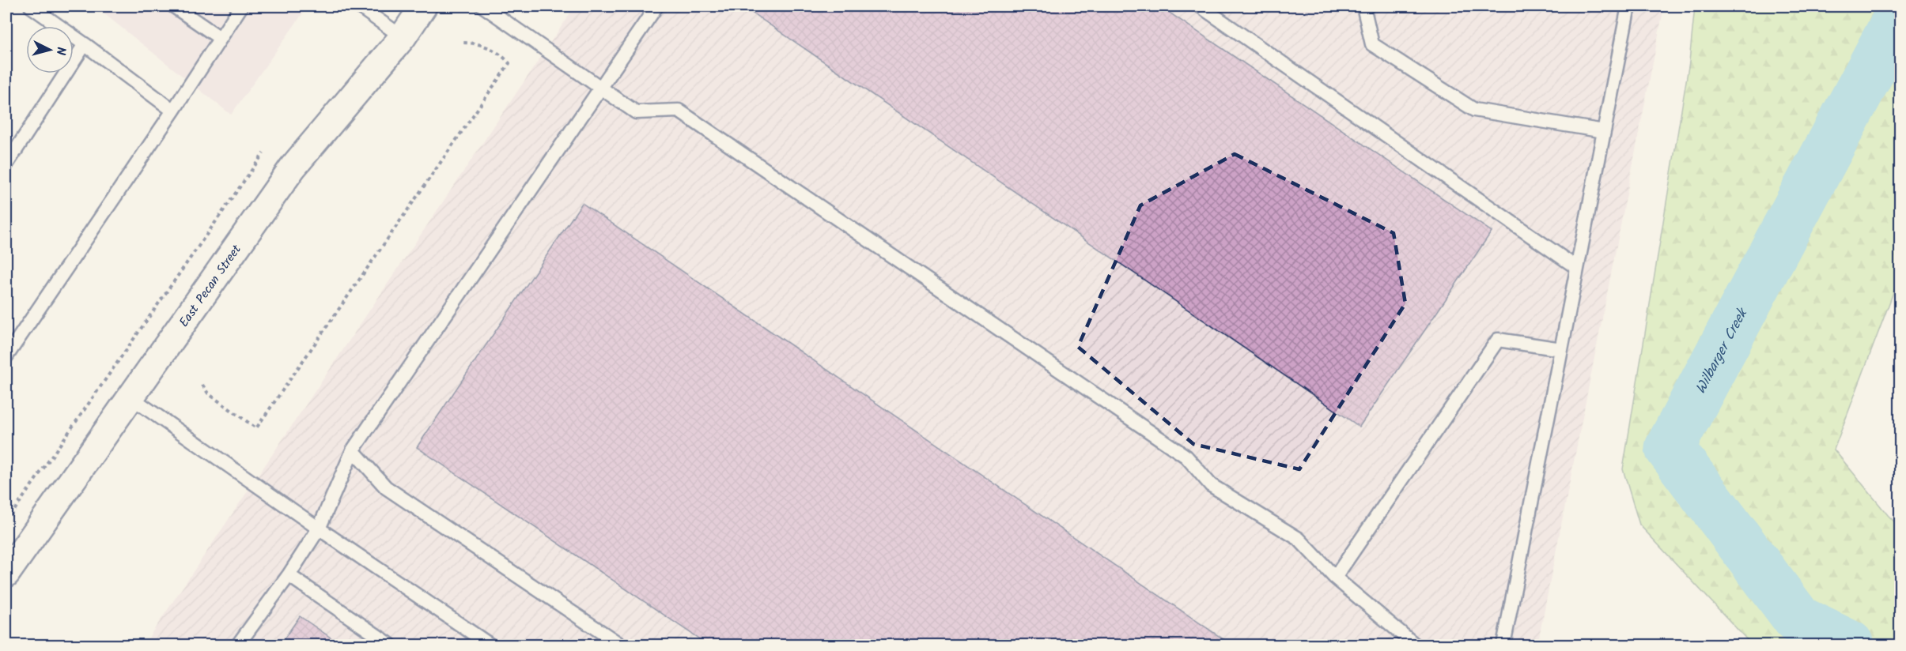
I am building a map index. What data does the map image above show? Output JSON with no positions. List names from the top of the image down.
{
  "streets": {
    "street": ["East Pecan Street"]
  },
  "water": ["Wilbarger Creek"],
  "north": "right"
}
